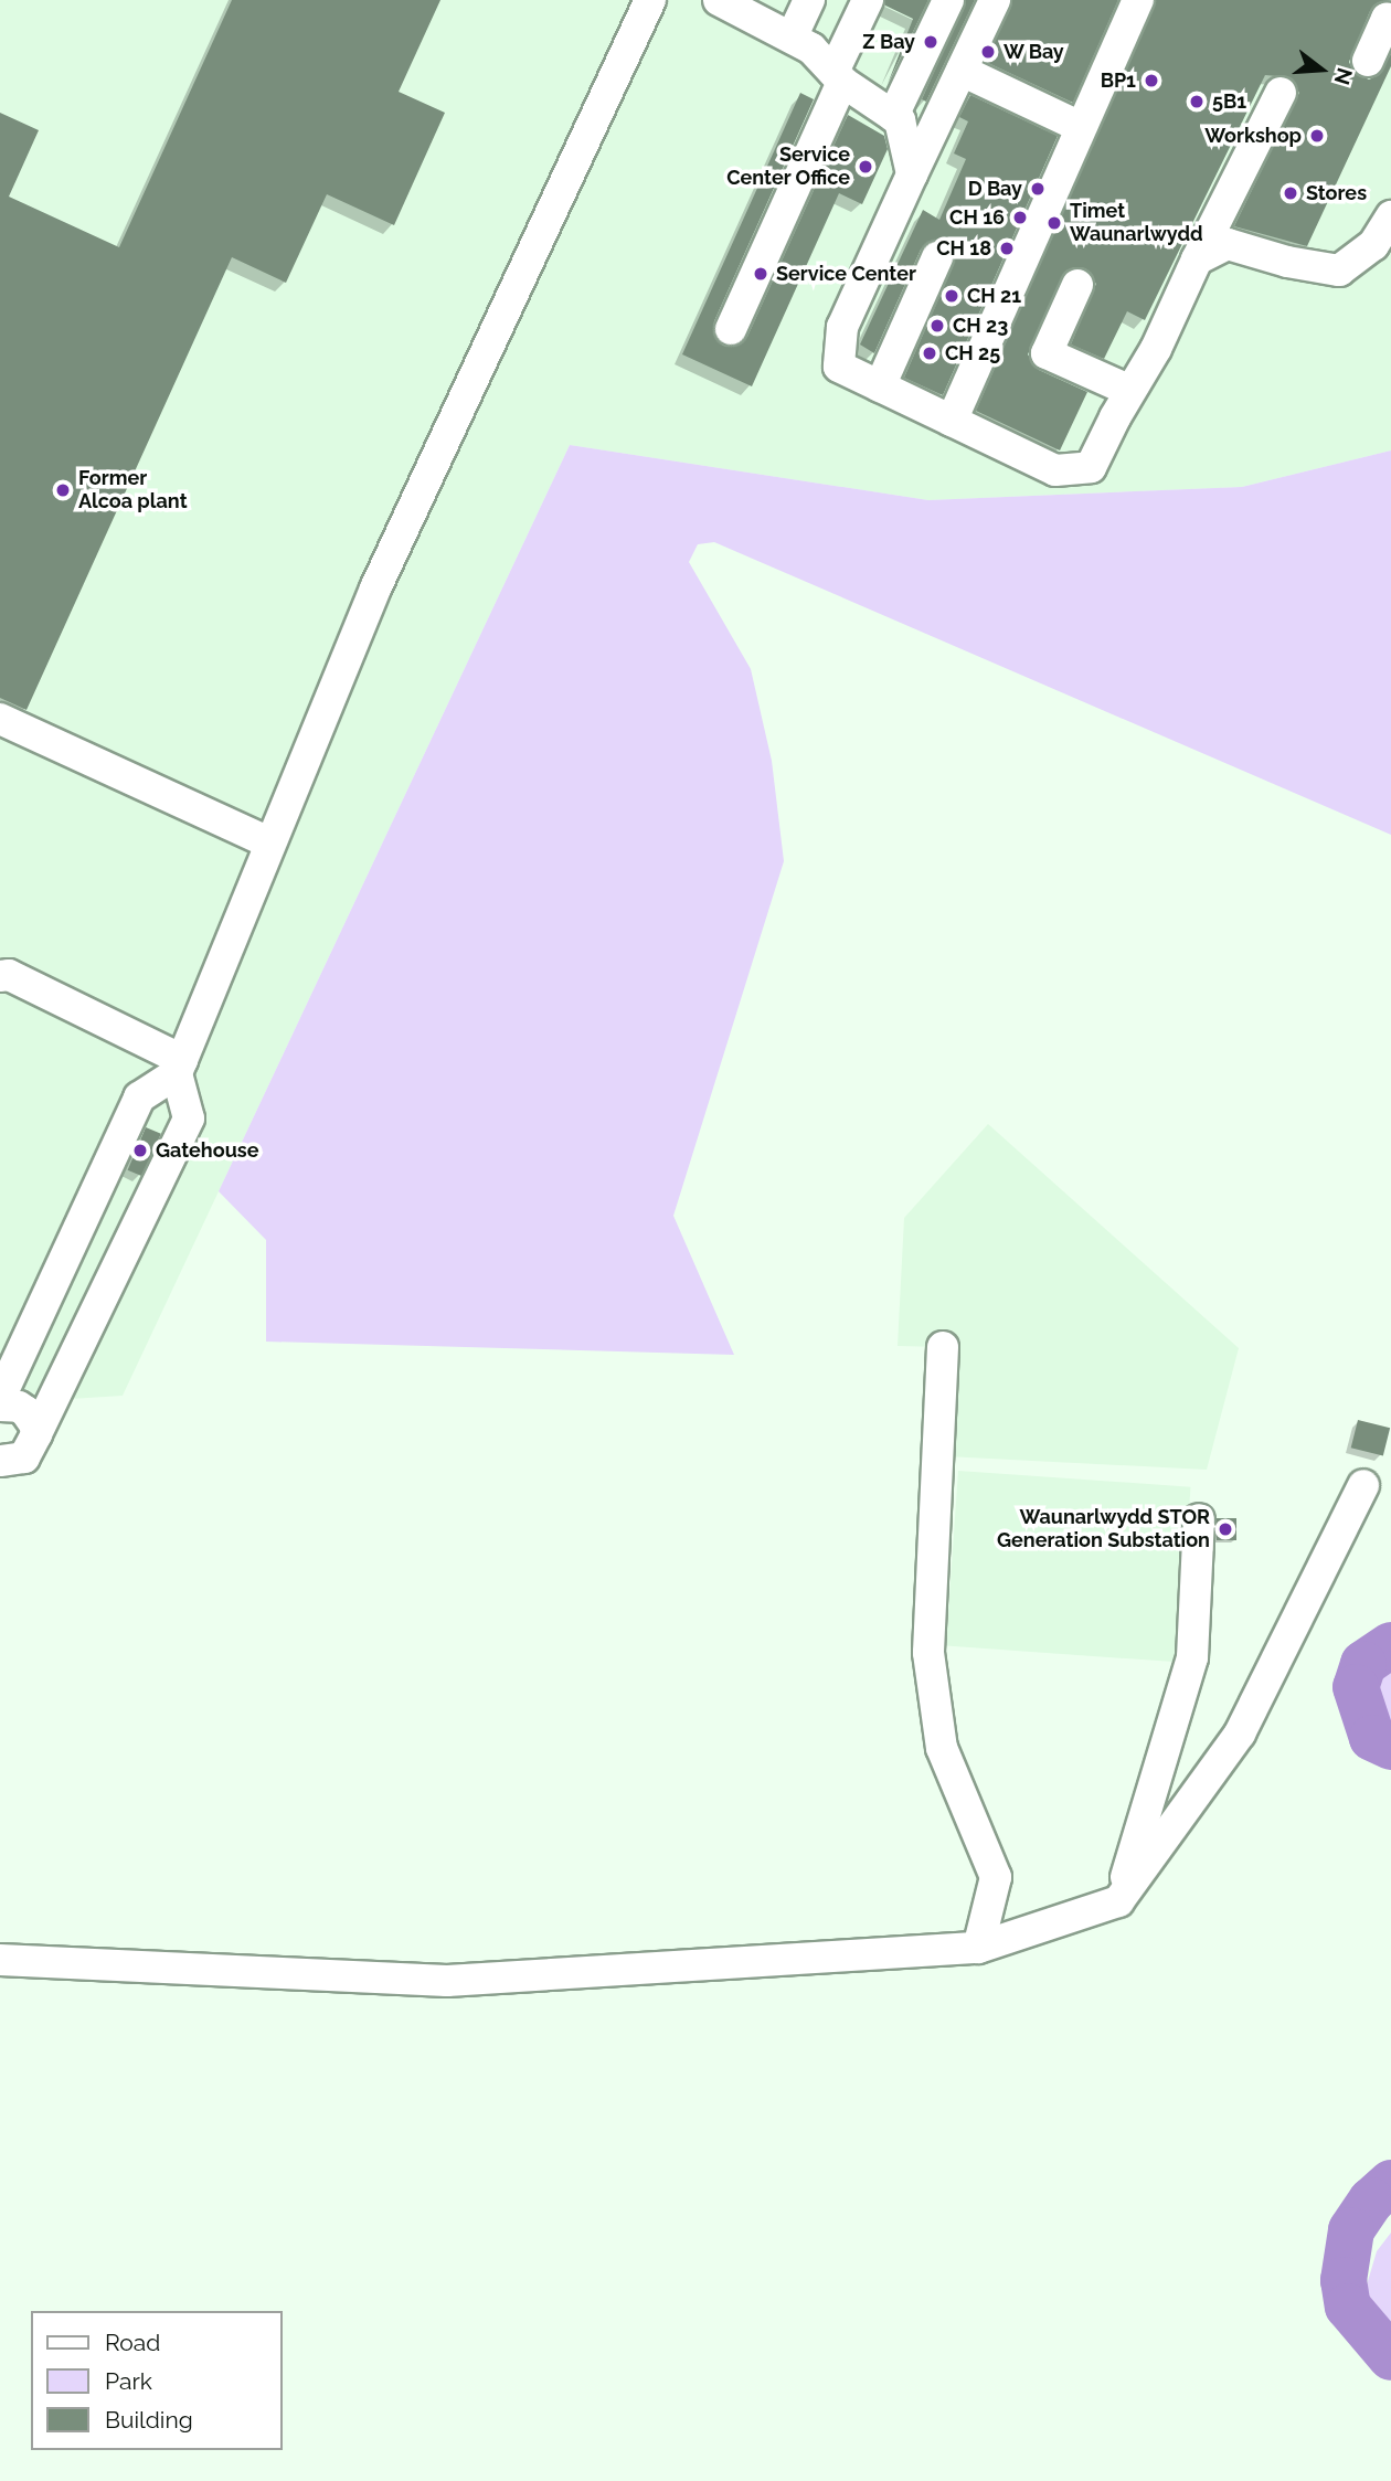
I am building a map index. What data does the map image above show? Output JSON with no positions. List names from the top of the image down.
{
  "places": [
    "Z Bay",
    "W Bay",
    "BP1",
    "5B1",
    "Workshop",
    "Service Center Office",
    "D Bay",
    "Stores",
    "CH 16",
    "Timet Waunarlwydd",
    "CH 18",
    "Service Center",
    "CH 21",
    "CH 23",
    "CH 25",
    "Former Alcoa plant",
    "Gatehouse",
    "Waunarlwydd STOR Generation Substation"
  ],
  "legend": ["Road", "Park", "Building"],
  "north": "right"
}
